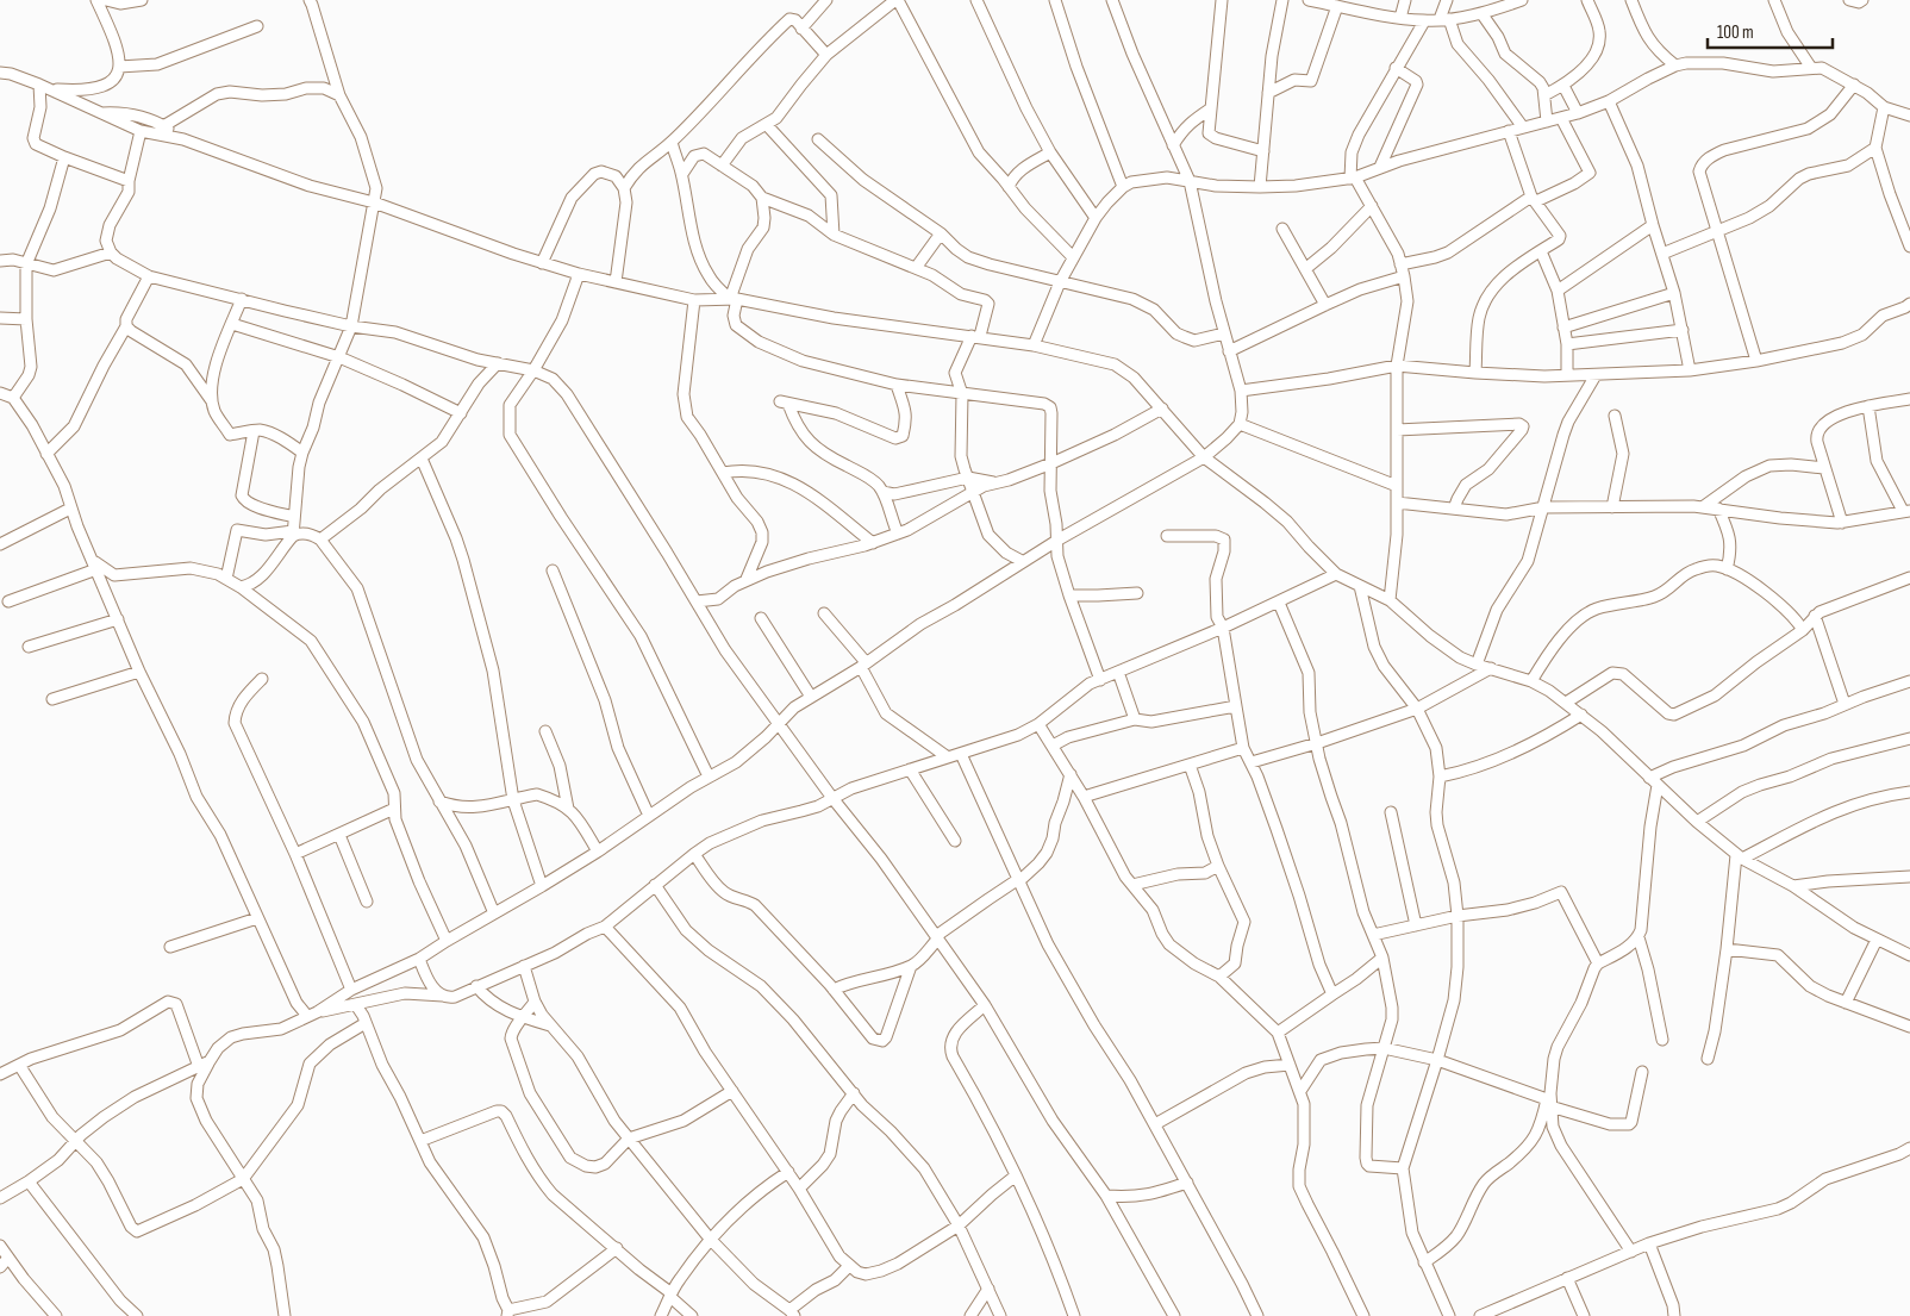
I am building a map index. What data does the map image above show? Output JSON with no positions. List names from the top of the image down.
{
  "scale_bar": "100 m"
}
